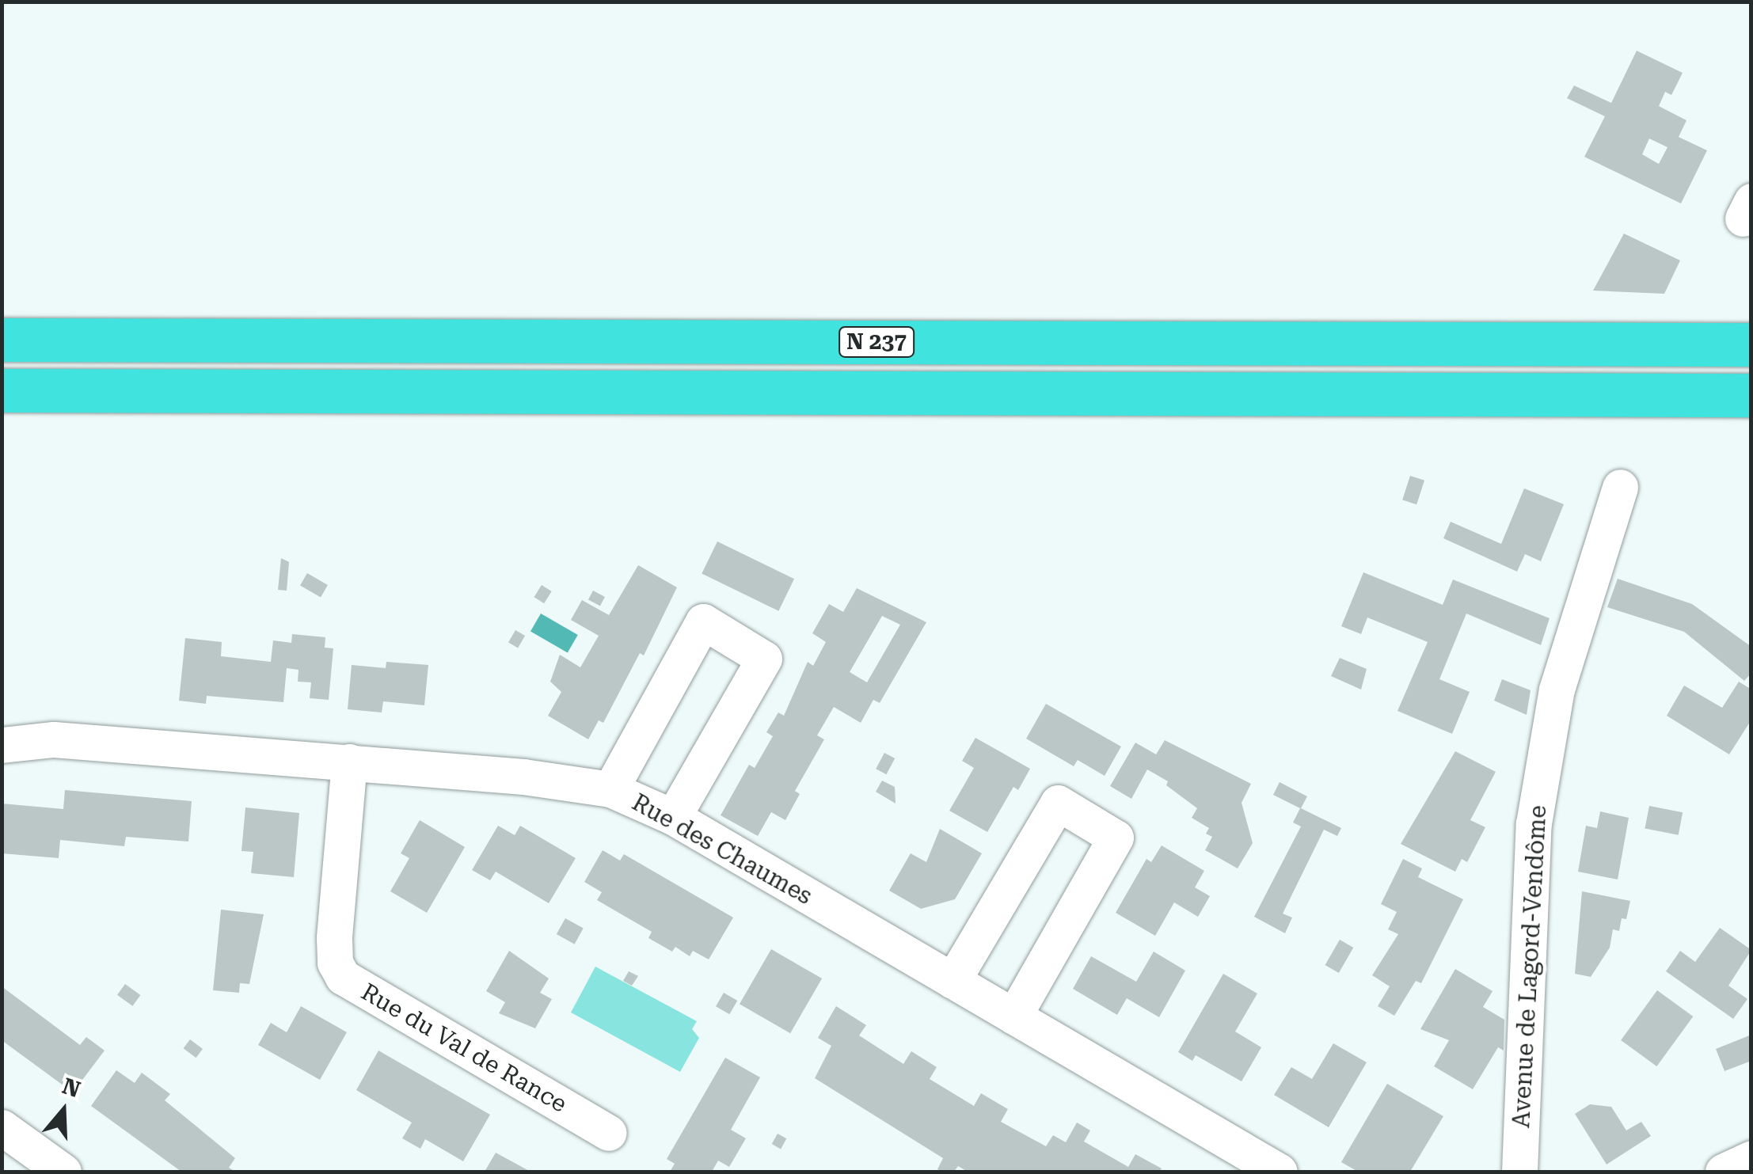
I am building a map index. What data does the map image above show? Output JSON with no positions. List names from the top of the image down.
{
  "streets": {
    "highway": ["N 237"],
    "street": ["Rue des Chaumes", "Avenue de Lagord-Vendôme", "Rue du Val de Rance"]
  },
  "crossings": [
    ["Rue des Chaumes", "Rue du Val de Rance"]
  ],
  "north": "top"
}
